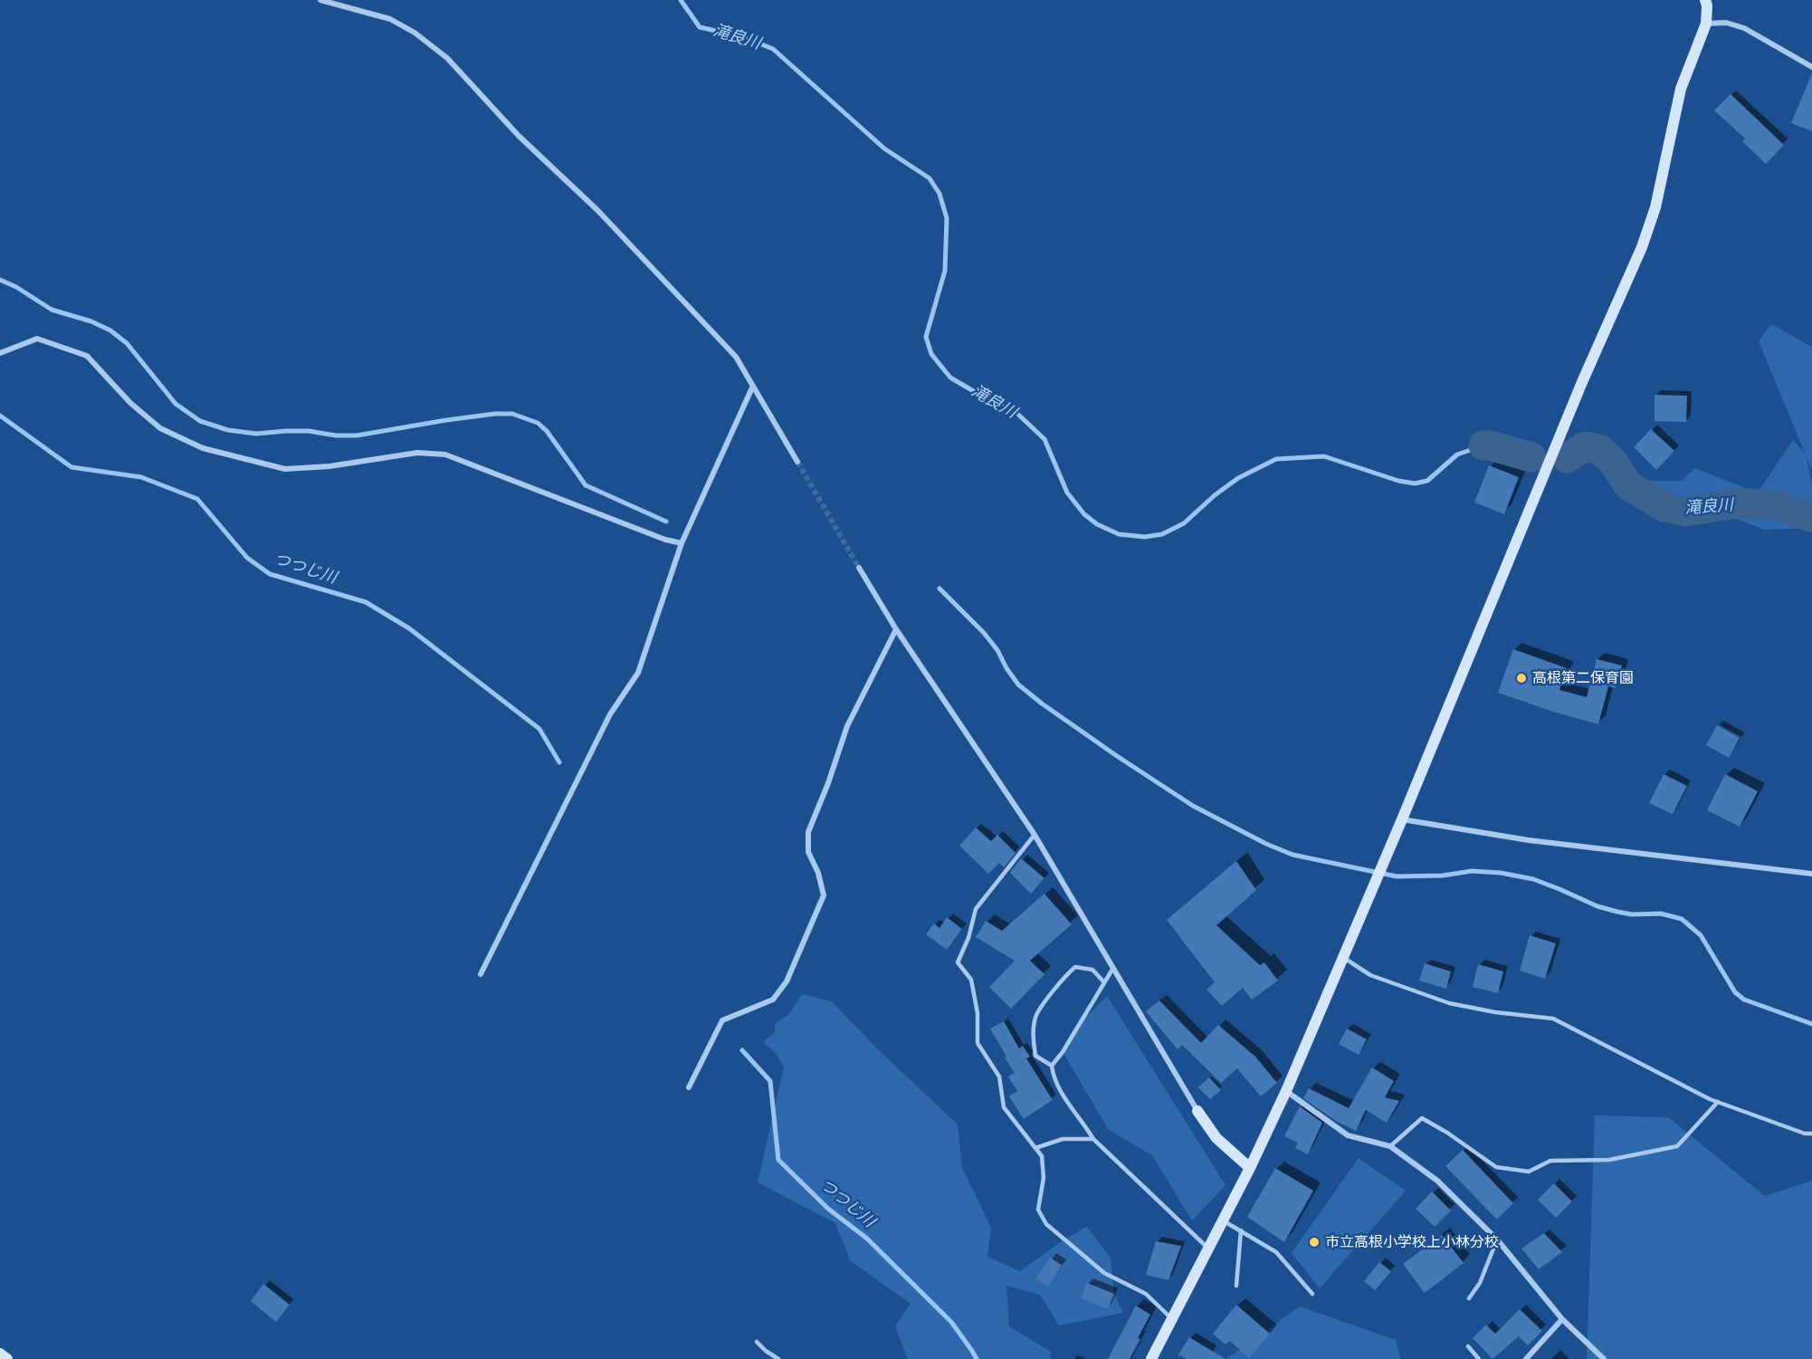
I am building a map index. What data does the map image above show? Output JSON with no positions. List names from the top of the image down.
{
  "water": ["滝良川", "つつじ川"],
  "places": ["高根第二保育園", "市立高根小学校上小林分校"]
}
